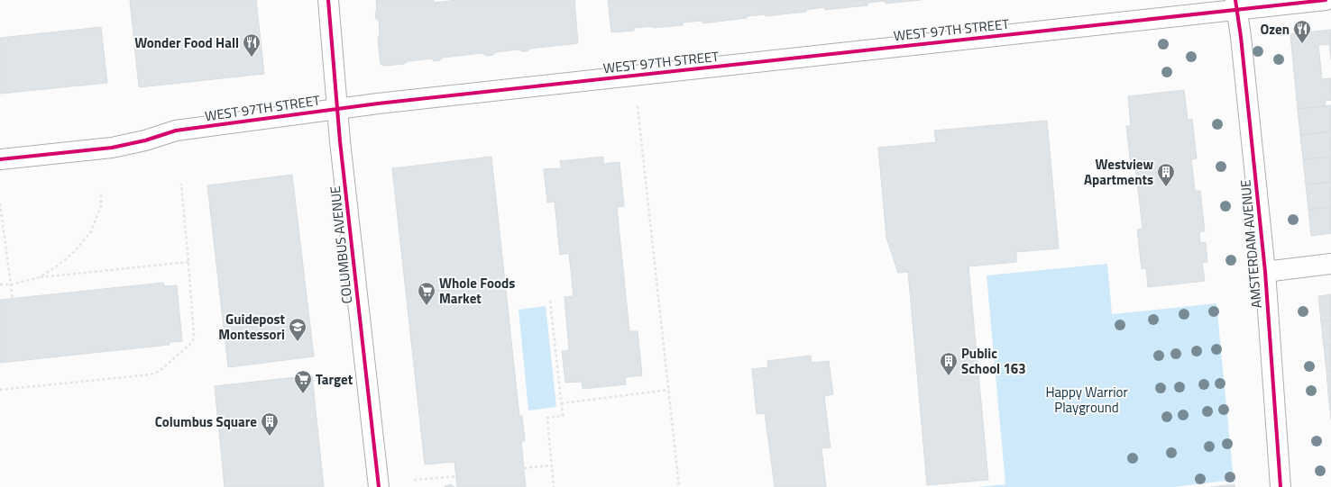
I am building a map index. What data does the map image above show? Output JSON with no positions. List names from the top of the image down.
{
  "streets": {
    "street": ["WEST 97TH STREET", "AMSTERDAM AVENUE", "COLUMBUS AVENUE"]
  },
  "crossings": [
    ["WEST 97TH STREET", "AMSTERDAM AVENUE"],
    ["WEST 97TH STREET", "COLUMBUS AVENUE"]
  ],
  "parks": ["Happy Warrior Playground"],
  "places": {
    "restaurant": ["Ozen", "Wonder Food Hall"],
    "building": ["Westview Apartments", "Public School 163", "Columbus Square"],
    "supermarket": ["Whole Foods Market", "Target"],
    "school or university": ["Guidepost Montessori"]
  }
}
